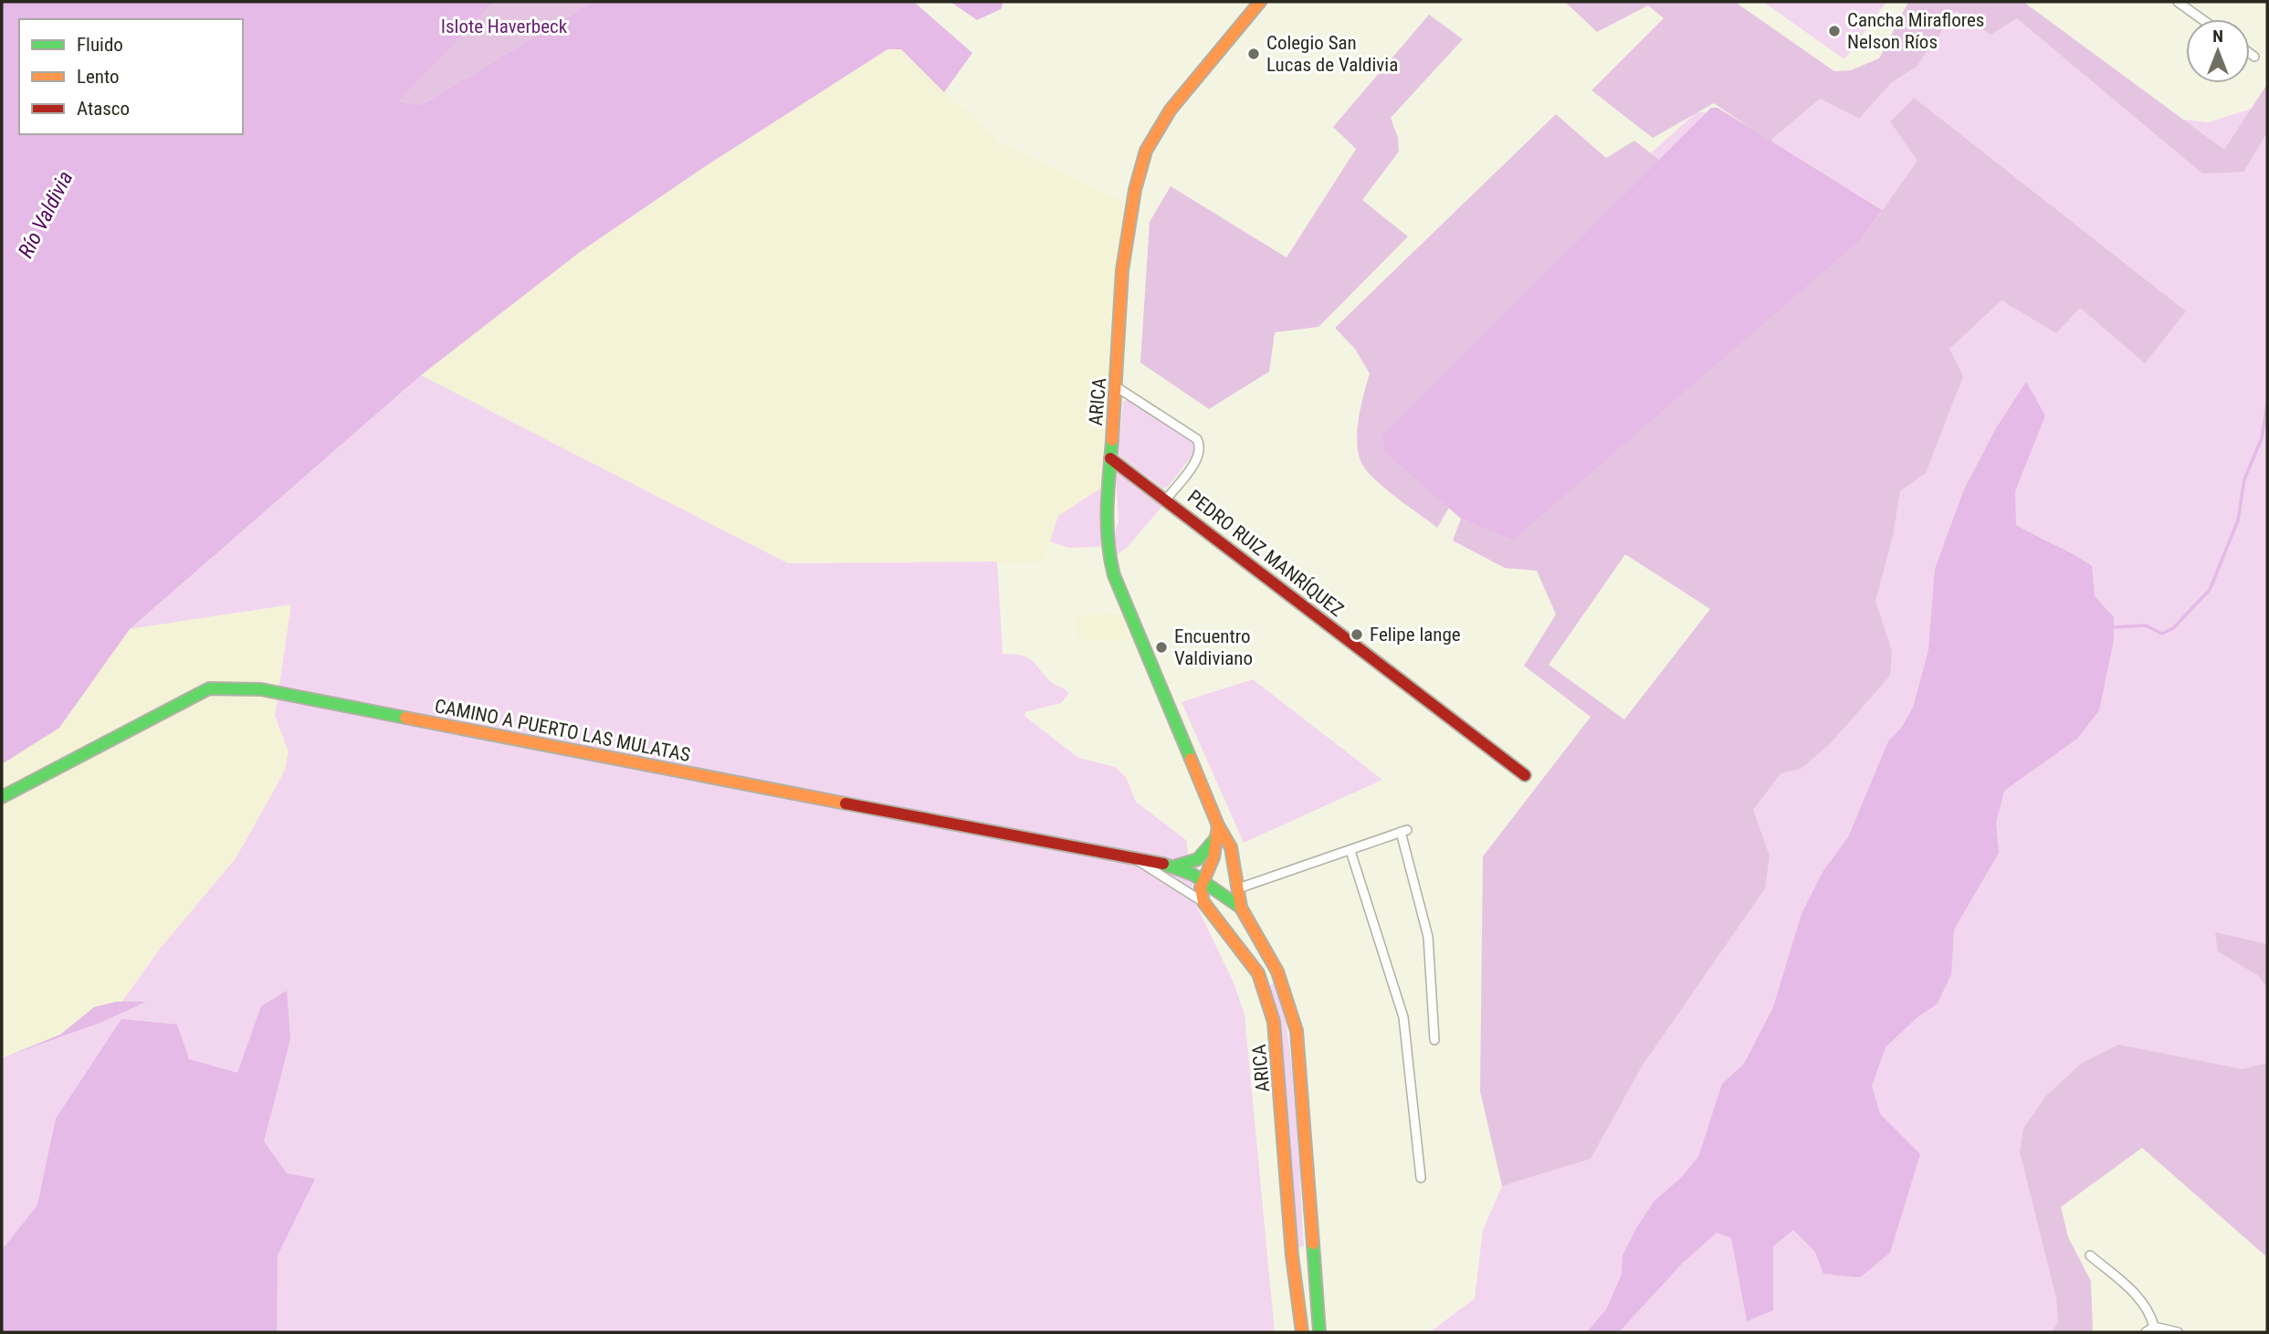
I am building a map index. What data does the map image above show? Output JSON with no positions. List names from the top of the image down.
{
  "streets": {
    "main road": ["ARICA", "PEDRO RUIZ MANRÍQUEZ", "CAMINO A PUERTO LAS MULATAS"]
  },
  "crossings": [
    ["ARICA", "PEDRO RUIZ MANRÍQUEZ"],
    ["ARICA", "CAMINO A PUERTO LAS MULATAS"]
  ],
  "water": ["Río Valdivia"],
  "parks": ["Islote Haverbeck"],
  "places": [
    "Cancha Miraflores Nelson Ríos",
    "Colegio San Lucas de Valdivia",
    "Felipe lange",
    "Encuentro Valdiviano"
  ],
  "legend": ["Fluido", "Lento", "Atasco"],
  "north": "top"
}
